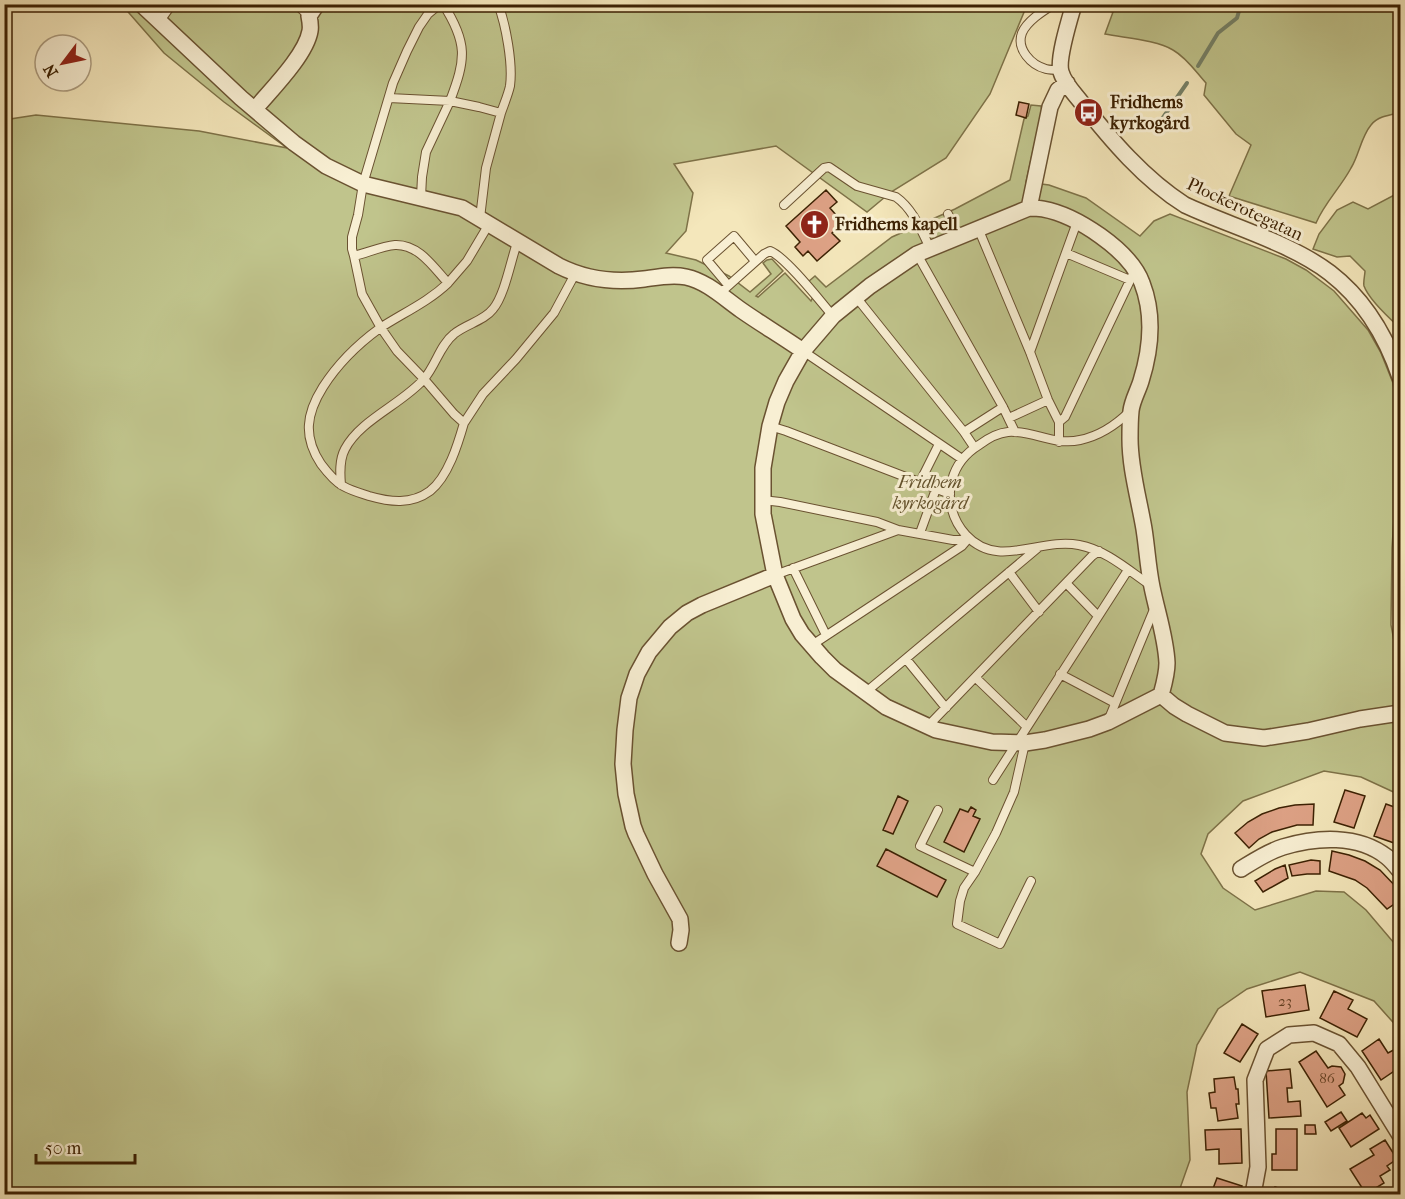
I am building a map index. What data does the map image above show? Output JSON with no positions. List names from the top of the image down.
{
  "streets": {
    "street": ["Plockerotegatan"]
  },
  "parks": ["Fridhem kyrkogård"],
  "places": {
    "bus stop": ["Fridhems kyrkogård"],
    "church": ["Fridhems kapell"]
  },
  "house_numbers": ["23", "86"],
  "scale_bar": "50 m",
  "north": "bottom left"
}
